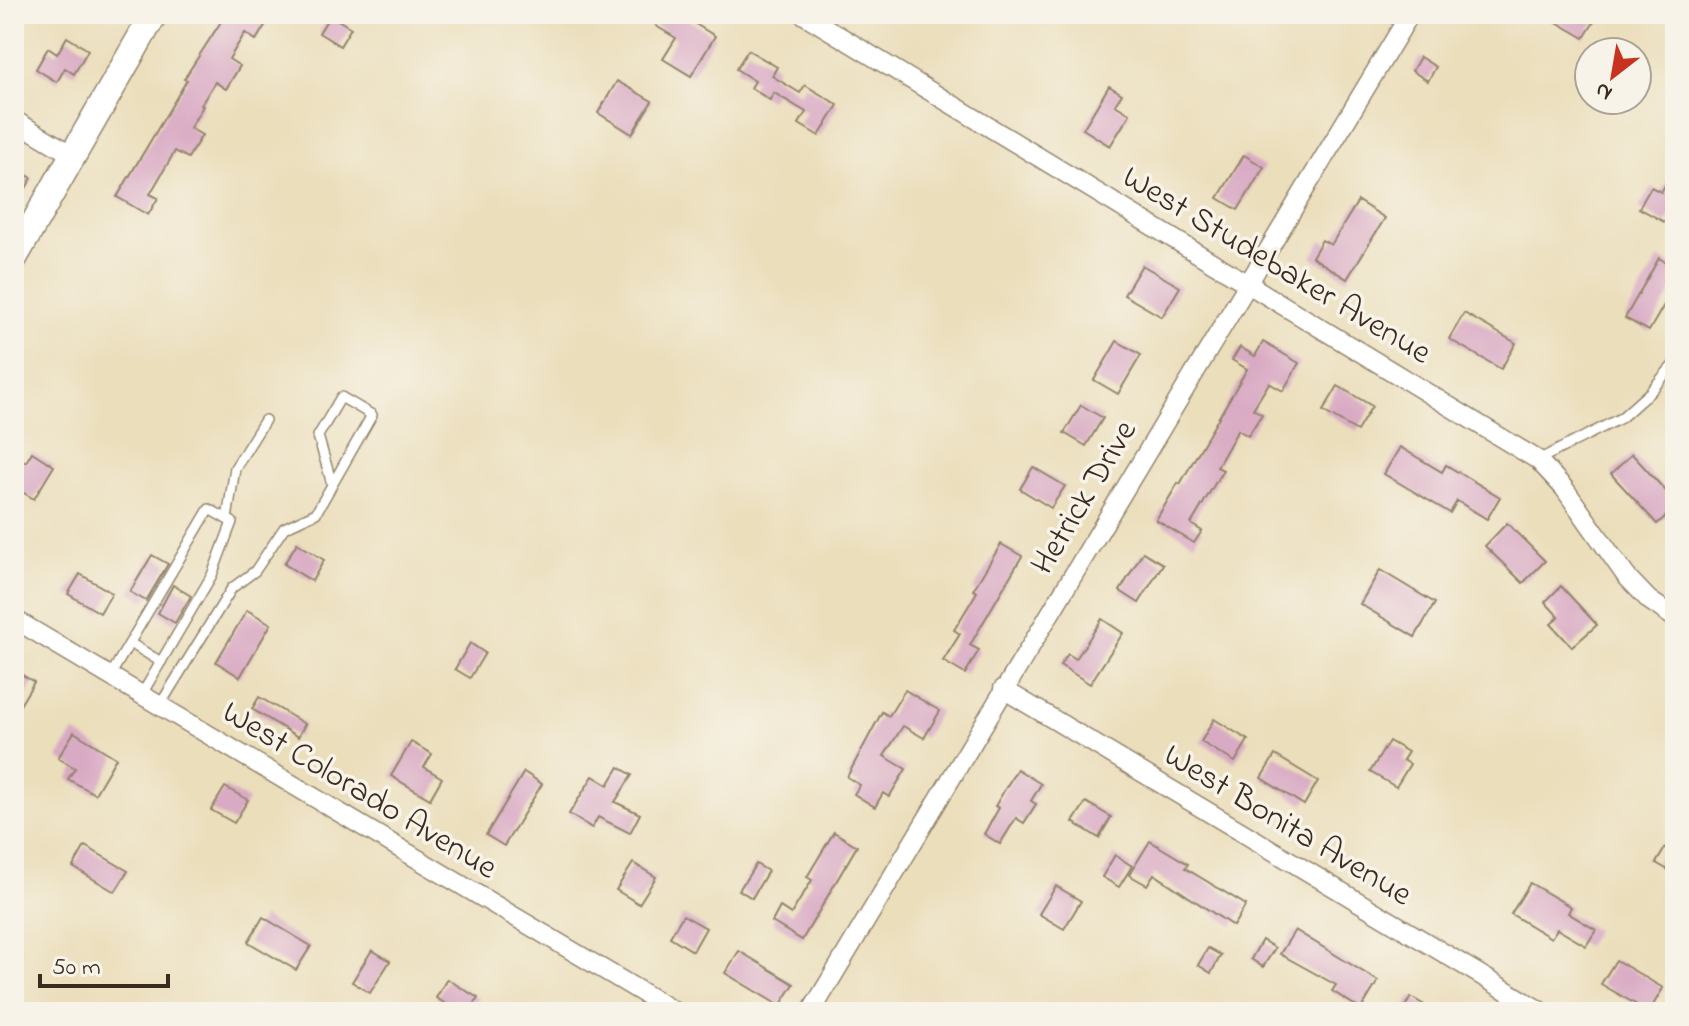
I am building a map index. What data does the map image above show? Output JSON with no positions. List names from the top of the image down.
{
  "streets": {
    "street": [
      "West Studebaker Avenue",
      "Hetrick Drive",
      "West Colorado Avenue",
      "West Bonita Avenue"
    ]
  },
  "crossings": [
    ["West Studebaker Avenue", "Hetrick Drive"],
    ["Hetrick Drive", "West Bonita Avenue"]
  ],
  "scale_bar": "50 m",
  "north": "bottom left"
}
